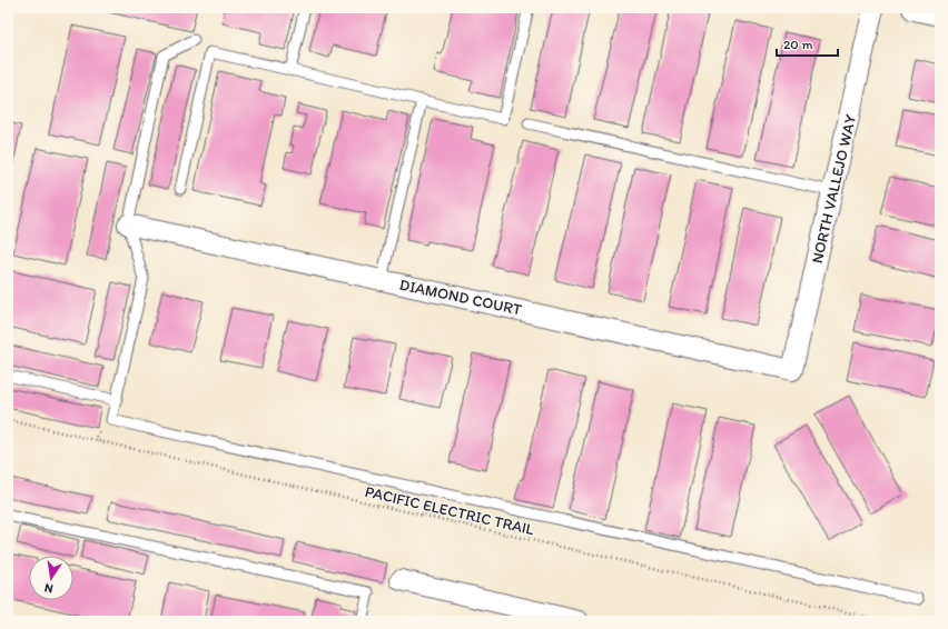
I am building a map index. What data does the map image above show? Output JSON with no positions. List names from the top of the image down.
{
  "streets": {
    "street": ["NORTH VALLEJO WAY", "DIAMOND COURT"],
    "path": ["PACIFIC ELECTRIC TRAIL"]
  },
  "crossings": [
    ["NORTH VALLEJO WAY", "DIAMOND COURT"]
  ],
  "scale_bar": "20 m",
  "north": "bottom"
}
